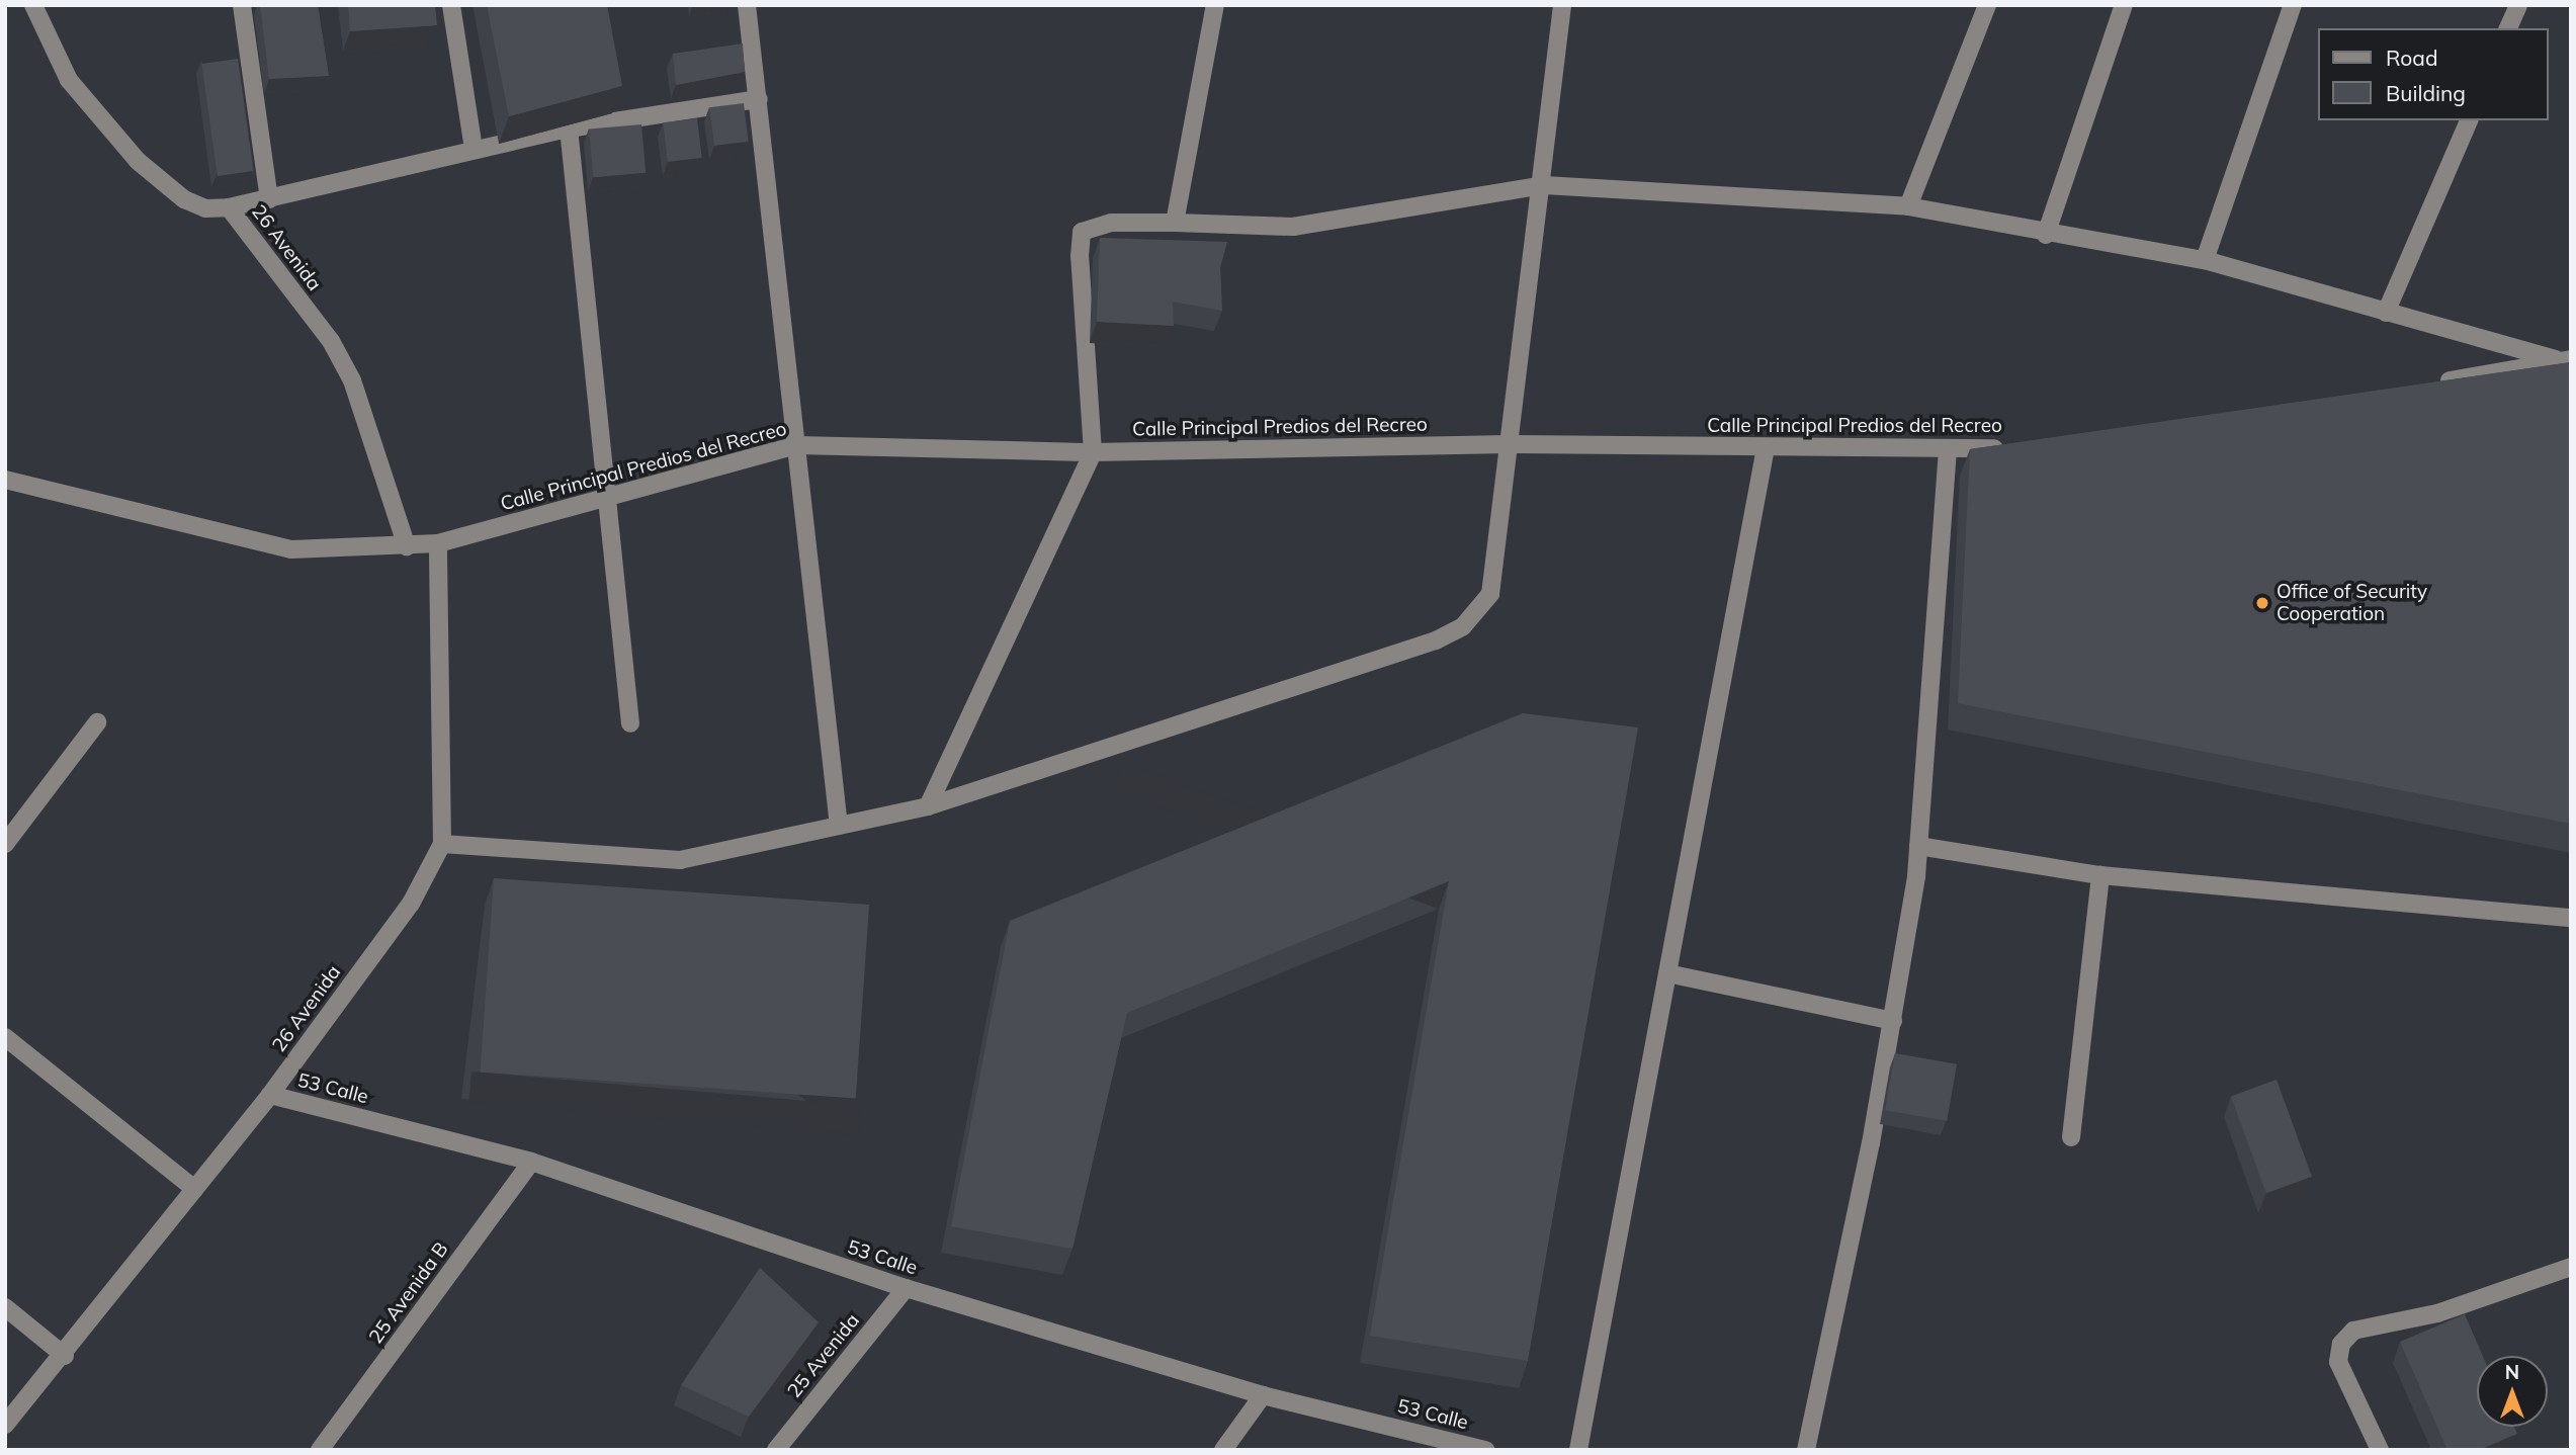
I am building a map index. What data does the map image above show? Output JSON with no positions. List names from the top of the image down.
{
  "streets": {
    "street": [
      "26 Avenida",
      "Calle Principal Predios del Recreo",
      "53 Calle",
      "25 Avenida B",
      "25 Avenida"
    ]
  },
  "crossings": [
    ["26 Avenida", "Calle Principal Predios del Recreo"],
    ["26 Avenida", "53 Calle"],
    ["53 Calle", "25 Avenida B"],
    ["53 Calle", "25 Avenida"]
  ],
  "places": ["Office of Security Cooperation"],
  "legend": ["Road", "Building"],
  "north": "top"
}
